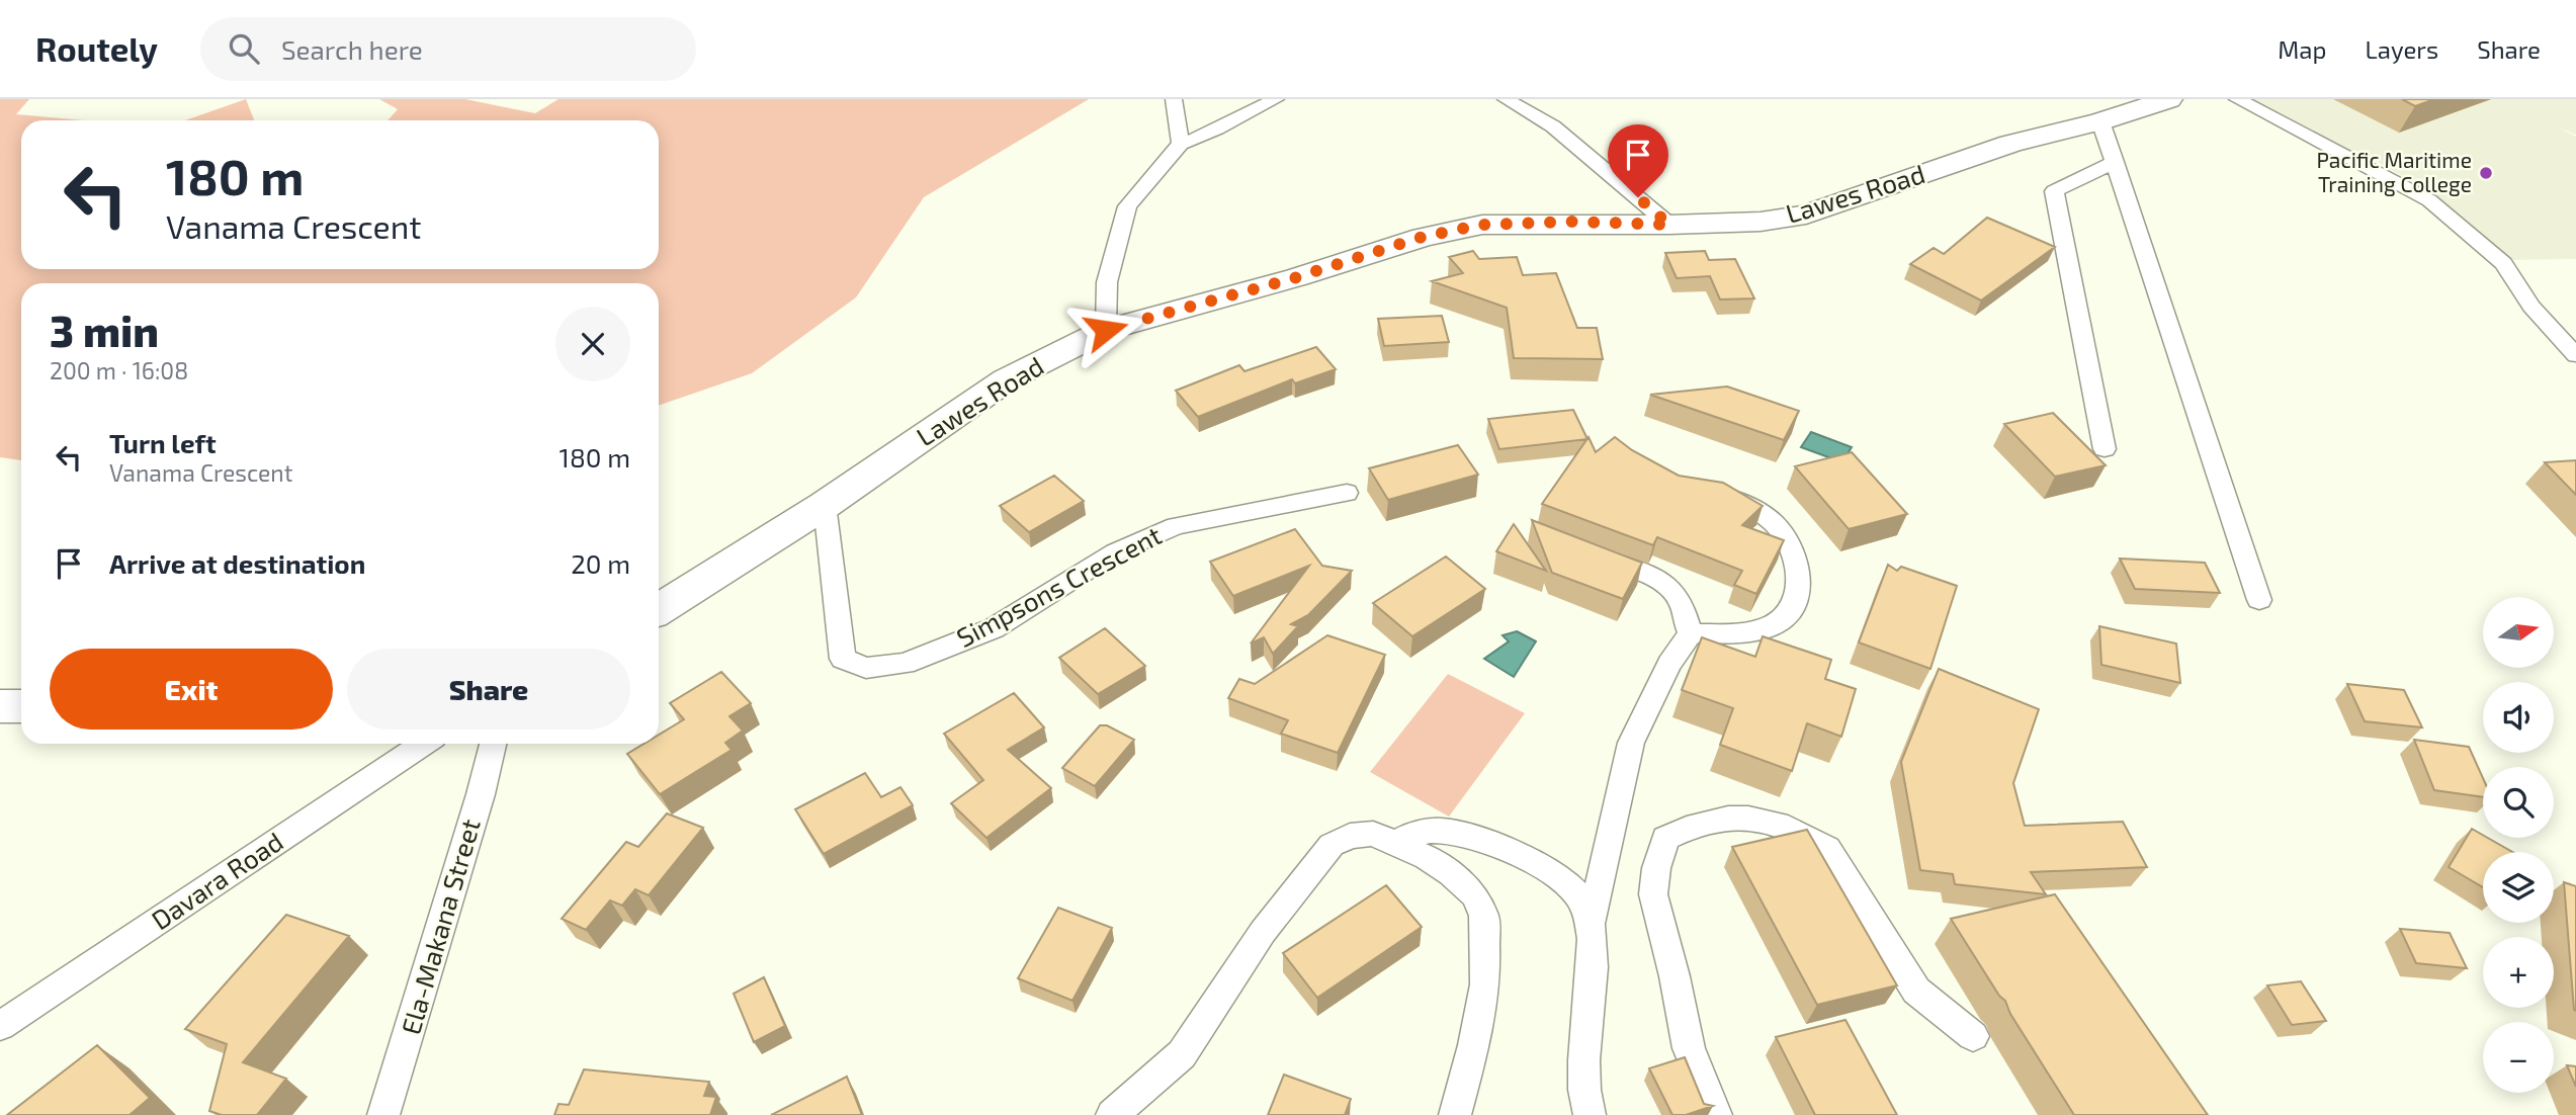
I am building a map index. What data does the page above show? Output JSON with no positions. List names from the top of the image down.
{
  "streets": {
    "main road": ["Lawes Road"],
    "street": ["Simpsons Crescent", "Davara Road", "Ela-Makana Street"]
  },
  "crossings": [
    ["Lawes Road", "Simpsons Crescent"]
  ],
  "places": ["Pacific Maritime Training College"],
  "north": "right",
  "page": {
    "header": "Routely",
    "search": "Search here",
    "nav": ["Map", "Layers", "Share"],
    "turn": ["180 m", "Vanama Crescent"],
    "heading": ["3 min", "200 m · 16:08"],
    "list": [
      {
        "name": "Turn left",
        "note": "Vanama Crescent",
        "value": "180 m"
      },
      {
        "name": "Arrive at destination",
        "value": "20 m"
      }
    ],
    "map_buttons": ["+", "−"],
    "buttons": ["Exit", "Share"]
  }
}
